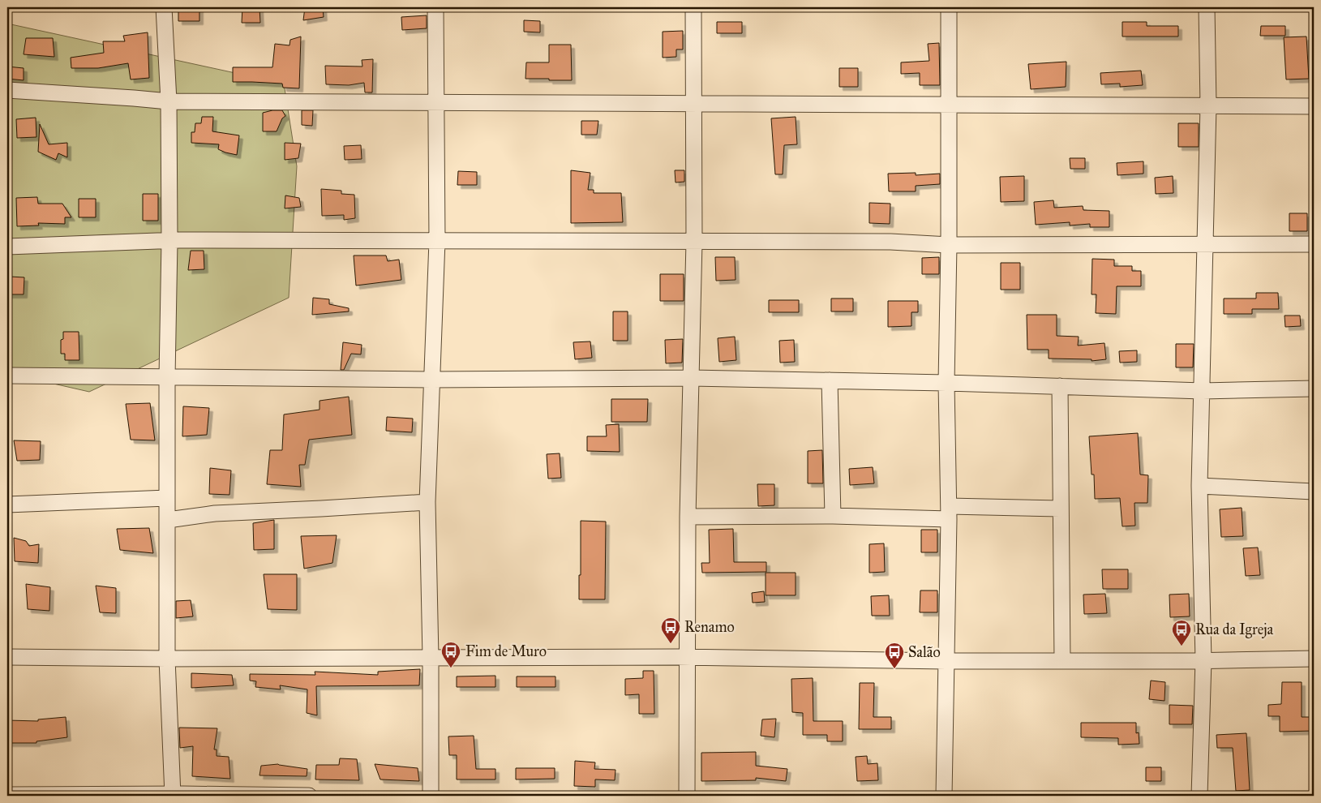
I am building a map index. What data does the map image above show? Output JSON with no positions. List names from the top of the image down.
{
  "places": {
    "bus stop": [
      "Renamo",
      "Rua da Igreja",
      "Fim de Muro",
      "Salão"
    ]
  }
}
